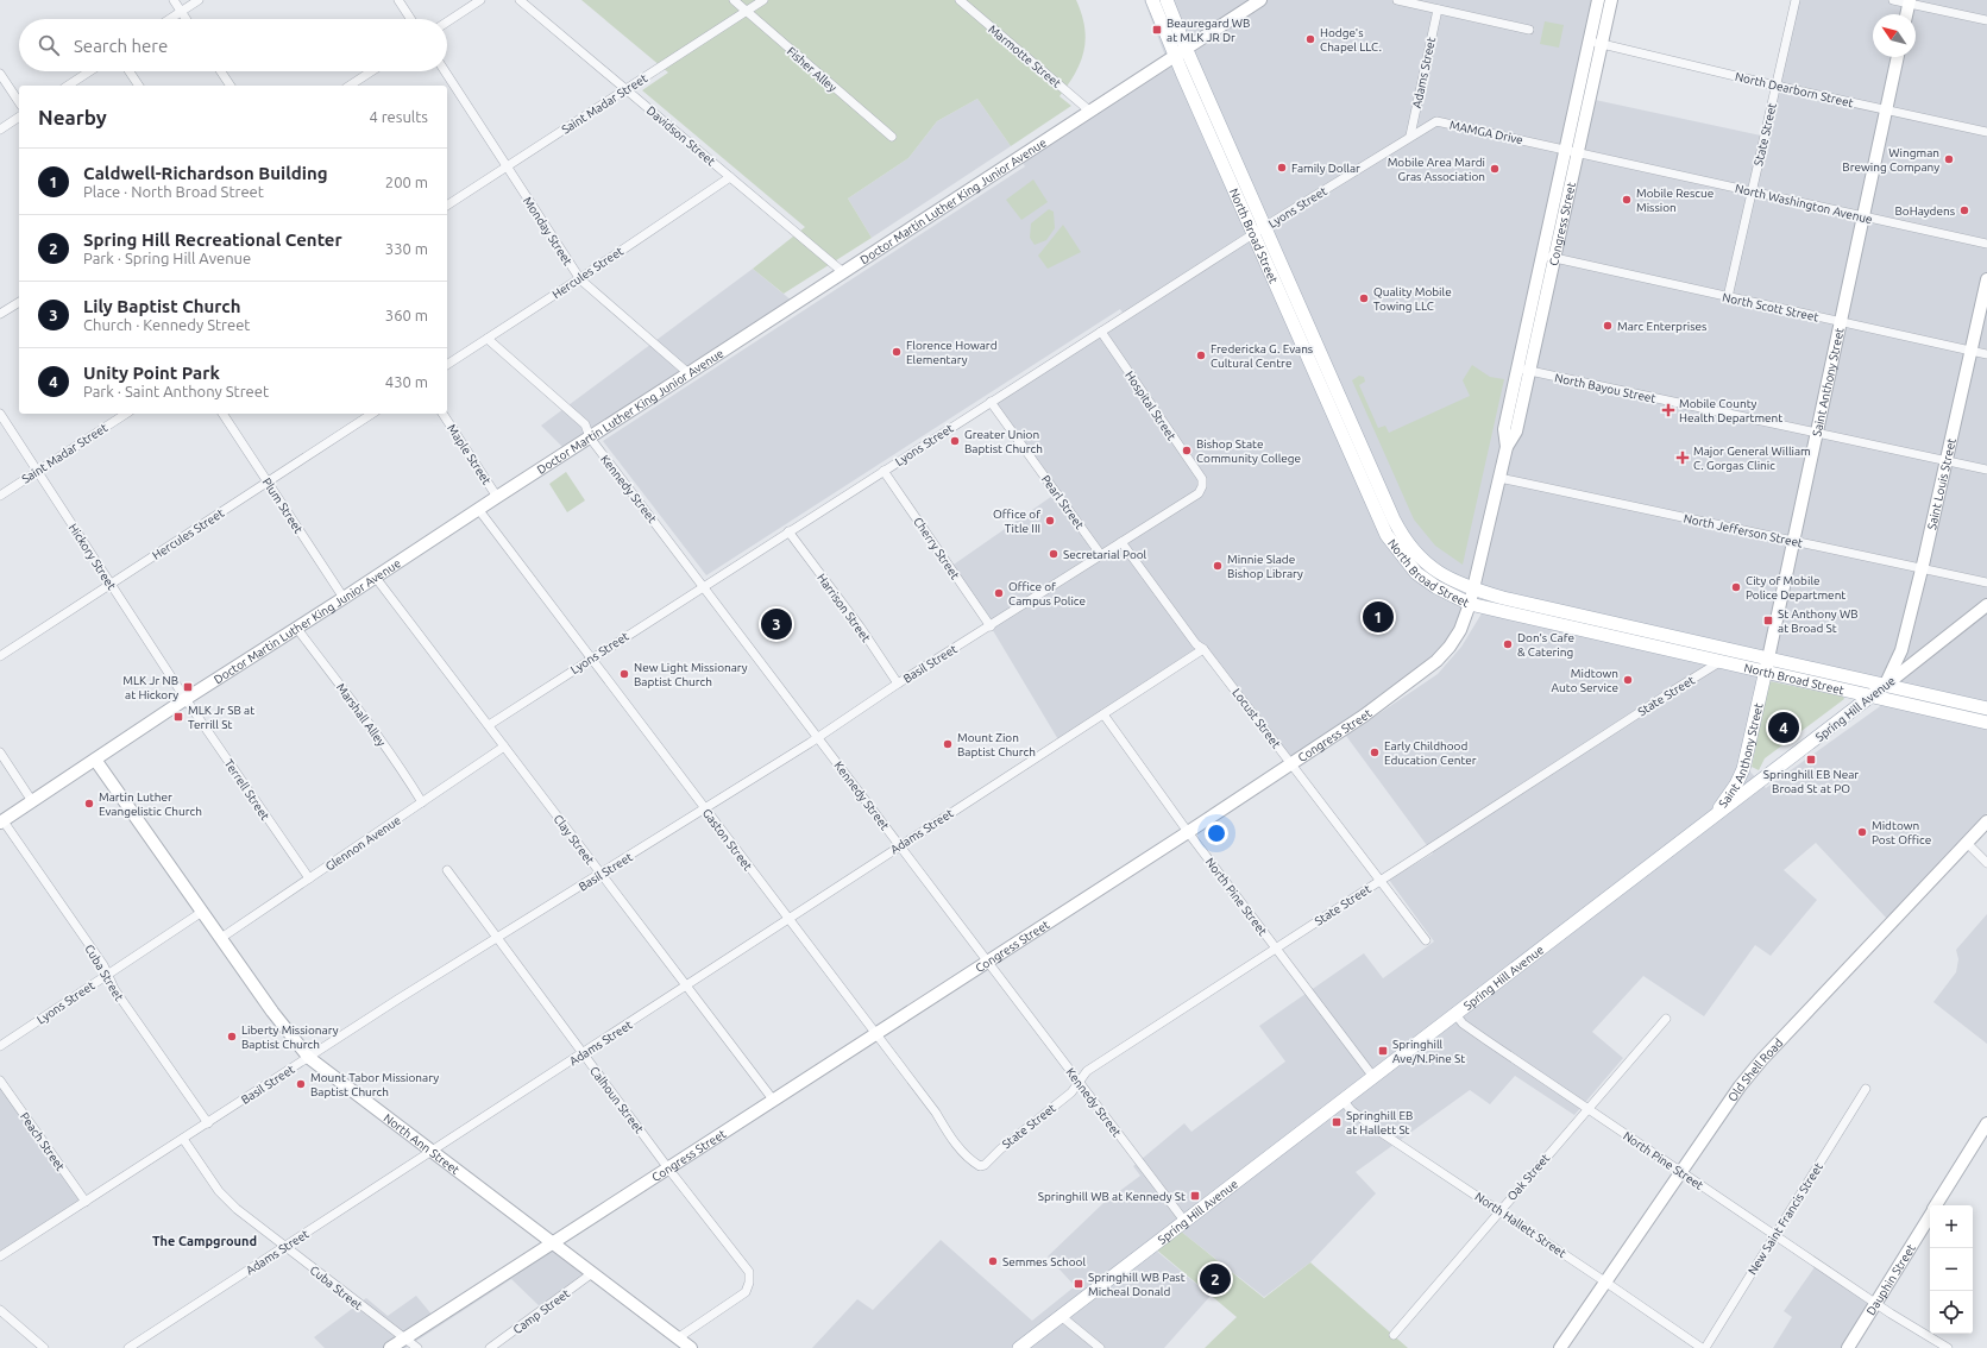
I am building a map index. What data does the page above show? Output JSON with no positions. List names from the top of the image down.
{
  "streets": {
    "main road": ["North Broad Street", "Saint Anthony Street", "Spring Hill Avenue"],
    "street": [
      "Marmotte Street",
      "Fisher Alley",
      "Adams Street",
      "North Dearborn Street",
      "Saint Madar Street",
      "MAMGA Drive",
      "State Street",
      "Davidson Street",
      "Doctor Martin Luther King Junior Avenue",
      "North Washington Avenue",
      "Lyons Street",
      "Congress Street",
      "Monday Street",
      "Hercules Street",
      "North Scott Street",
      "North Bayou Street",
      "Hospital Street",
      "Maple Street",
      "Saint Louis Street",
      "Kennedy Street",
      "Pearl Street",
      "Plum Street",
      "North Jefferson Street",
      "Cherry Street",
      "Hickory Street",
      "Harrison Street",
      "Basil Street",
      "Marshall Alley",
      "Locust Street",
      "Terrell Street",
      "Clay Street",
      "Gaston Street",
      "Glennon Avenue",
      "North Pine Street",
      "Cuba Street",
      "Old Shell Road",
      "Calhoun Street",
      "Peach Street",
      "North Ann Street",
      "Oak Street",
      "New Saint Francis Street",
      "North Hallett Street",
      "Dauphin Street",
      "Camp Street"
    ]
  },
  "crossings": [
    ["Marmotte Street", "Doctor Martin Luther King Junior Avenue"],
    ["Fisher Alley", "Saint Madar Street"],
    ["Adams Street", "MAMGA Drive"],
    ["Adams Street", "Lyons Street"],
    ["Adams Street", "Kennedy Street"],
    ["Adams Street", "Clay Street"],
    ["Adams Street", "Gaston Street"],
    ["Adams Street", "North Pine Street"],
    ["Adams Street", "Cuba Street"],
    ["Adams Street", "Calhoun Street"],
    ["Adams Street", "North Ann Street"],
    ["North Dearborn Street", "State Street"],
    ["North Dearborn Street", "Congress Street"],
    ["North Dearborn Street", "Saint Anthony Street"],
    ["Saint Madar Street", "Davidson Street"],
    ["Saint Madar Street", "Monday Street"],
    ["Saint Madar Street", "Hickory Street"],
    ["MAMGA Drive", "North Washington Avenue"],
    ["MAMGA Drive", "Lyons Street"],
    ["MAMGA Drive", "Congress Street"],
    ["State Street", "North Washington Avenue"],
    ["State Street", "North Broad Street"],
    ["State Street", "North Scott Street"],
    ["State Street", "Kennedy Street"],
    ["State Street", "Locust Street"],
    ["State Street", "Gaston Street"],
    ["State Street", "North Pine Street"],
    ["Davidson Street", "Doctor Martin Luther King Junior Avenue"],
    ["Davidson Street", "Hercules Street"],
    ["Doctor Martin Luther King Junior Avenue", "Monday Street"],
    ["Doctor Martin Luther King Junior Avenue", "North Broad Street"],
    ["Doctor Martin Luther King Junior Avenue", "Maple Street"],
    ["Doctor Martin Luther King Junior Avenue", "Kennedy Street"],
    ["Doctor Martin Luther King Junior Avenue", "Plum Street"],
    ["Doctor Martin Luther King Junior Avenue", "Hickory Street"],
    ["Doctor Martin Luther King Junior Avenue", "Marshall Alley"],
    ["Doctor Martin Luther King Junior Avenue", "Terrell Street"],
    ["Doctor Martin Luther King Junior Avenue", "Clay Street"],
    ["Doctor Martin Luther King Junior Avenue", "Gaston Street"],
    ["Doctor Martin Luther King Junior Avenue", "Cuba Street"],
    ["Doctor Martin Luther King Junior Avenue", "North Ann Street"],
    ["North Washington Avenue", "Congress Street"],
    ["North Washington Avenue", "Saint Anthony Street"],
    ["Lyons Street", "North Broad Street"],
    ["Lyons Street", "Hospital Street"],
    ["Lyons Street", "Kennedy Street"],
    ["Lyons Street", "Pearl Street"],
    ["Lyons Street", "Cherry Street"],
    ["Lyons Street", "Harrison Street"],
    ["Lyons Street", "Clay Street"],
    ["Lyons Street", "Gaston Street"],
    ["Lyons Street", "Cuba Street"],
    ["Lyons Street", "North Ann Street"],
    ["Congress Street", "North Broad Street"],
    ["Congress Street", "North Scott Street"],
    ["Congress Street", "North Bayou Street"],
    ["Congress Street", "Kennedy Street"],
    ["Congress Street", "North Jefferson Street"],
    ["Congress Street", "Locust Street"],
    ["Congress Street", "Clay Street"],
    ["Congress Street", "Gaston Street"],
    ["Congress Street", "North Pine Street"],
    ["Congress Street", "Cuba Street"],
    ["Congress Street", "Calhoun Street"],
    ["Congress Street", "North Ann Street"],
    ["Monday Street", "Hercules Street"],
    ["North Broad Street", "Saint Anthony Street"],
    ["North Broad Street", "Saint Louis Street"],
    ["North Broad Street", "Spring Hill Avenue"],
    ["Hercules Street", "Kennedy Street"],
    ["Hercules Street", "Plum Street"],
    ["Hercules Street", "Hickory Street"],
    ["North Scott Street", "Saint Anthony Street"],
    ["North Scott Street", "Saint Louis Street"],
    ["Saint Anthony Street", "North Bayou Street"],
    ["Saint Anthony Street", "North Jefferson Street"],
    ["Saint Anthony Street", "Spring Hill Avenue"],
    ["North Bayou Street", "Saint Louis Street"],
    ["Hospital Street", "Basil Street"],
    ["Saint Louis Street", "North Jefferson Street"],
    ["Saint Louis Street", "Spring Hill Avenue"],
    ["Kennedy Street", "Basil Street"],
    ["Kennedy Street", "Spring Hill Avenue"],
    ["Pearl Street", "Basil Street"],
    ["Cherry Street", "Basil Street"],
    ["Hickory Street", "Terrell Street"],
    ["Harrison Street", "Basil Street"],
    ["Basil Street", "Locust Street"],
    ["Basil Street", "Clay Street"],
    ["Basil Street", "Gaston Street"],
    ["Basil Street", "Cuba Street"],
    ["Basil Street", "Calhoun Street"],
    ["Basil Street", "Peach Street"],
    ["Basil Street", "North Ann Street"],
    ["Spring Hill Avenue", "North Pine Street"],
    ["Spring Hill Avenue", "North Hallett Street"],
    ["Marshall Alley", "Glennon Avenue"],
    ["Terrell Street", "Glennon Avenue"],
    ["Clay Street", "Glennon Avenue"],
    ["Glennon Avenue", "North Ann Street"],
    ["North Pine Street", "Old Shell Road"],
    ["North Pine Street", "Oak Street"],
    ["North Pine Street", "New Saint Francis Street"],
    ["North Pine Street", "Dauphin Street"],
    ["Old Shell Road", "North Hallett Street"],
    ["Calhoun Street", "North Ann Street"],
    ["North Ann Street", "Camp Street"],
    ["Oak Street", "North Hallett Street"]
  ],
  "districts": ["The Campground"],
  "places": {
    "transit": [
      "Beauregard WB at MLK JR Dr",
      "St Anthony WB at Broad St",
      "MLK Jr NB at Hickory",
      "MLK Jr SB at Terrill St",
      "Springhill EB Near Broad St at PO",
      "Springhill Ave/N.Pine St",
      "Springhill EB at Hallett St",
      "Springhill WB at Kennedy St",
      "Springhill WB Past Micheal Donald"
    ],
    "other": [
      "Hodge's Chapel LLC.",
      "Wingman Brewing Company",
      "Family Dollar",
      "Mobile Area Mardi Gras Association",
      "Mobile Rescue Mission",
      "BoHaydens",
      "Quality Mobile Towing LLC",
      "Marc Enterprises",
      "Florence Howard Elementary",
      "Fredericka G. Evans Cultural Centre",
      "Greater Union Baptist Church",
      "Bishop State Community College",
      "Office of Title III",
      "Secretarial Pool",
      "Minnie Slade Bishop Library",
      "City of Mobile Police Department",
      "Office of Campus Police",
      "Don's Cafe & Catering",
      "New Light Missionary Baptist Church",
      "Midtown Auto Service",
      "Mount Zion Baptist Church",
      "Early Childhood Education Center",
      "Martin Luther Evangelistic Church",
      "Midtown Post Office",
      "Liberty Missionary Baptist Church",
      "Mount Tabor Missionary Baptist Church",
      "Semmes School"
    ],
    "health": ["Mobile County Health Department", "Major General William C. Gorgas Clinic"]
  },
  "north": "top left",
  "page": {
    "search": "Search here",
    "heading": ["Nearby", "4 results"],
    "list": [
      {
        "mark": "1",
        "name": "Caldwell-Richardson Building",
        "note": "Place · North Broad Street",
        "value": "200 m"
      },
      {
        "mark": "2",
        "name": "Spring Hill Recreational Center",
        "note": "Park · Spring Hill Avenue",
        "value": "330 m"
      },
      {
        "mark": "3",
        "name": "Lily Baptist Church",
        "note": "Church · Kennedy Street",
        "value": "360 m"
      },
      {
        "mark": "4",
        "name": "Unity Point Park",
        "note": "Park · Saint Anthony Street",
        "value": "430 m"
      }
    ],
    "pins": [
      "1",
      "3",
      "4",
      "2"
    ],
    "map_buttons": ["+", "−"]
  }
}
